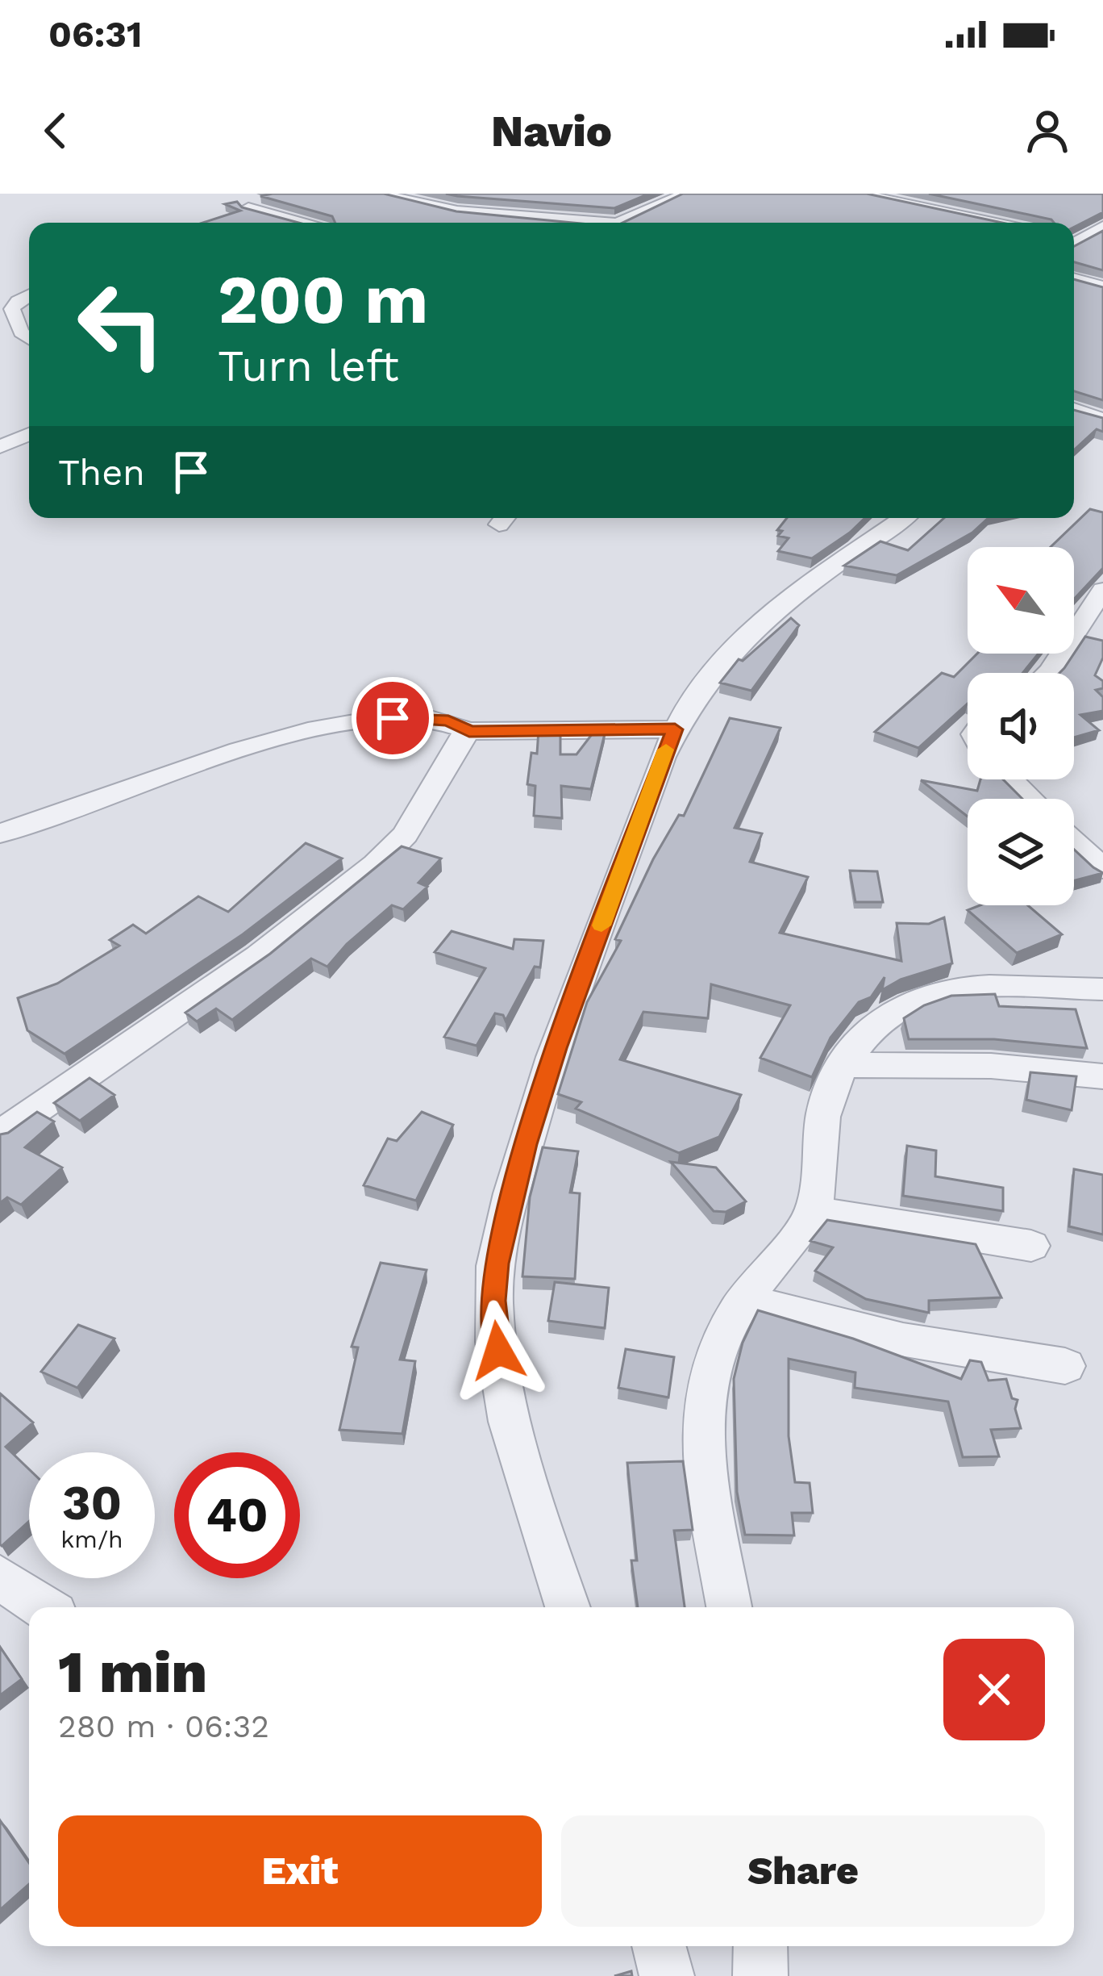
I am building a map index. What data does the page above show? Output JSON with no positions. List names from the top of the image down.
{
  "north": "top left",
  "page": {
    "status": "06:31",
    "header": "Navio",
    "turn": ["200 m", "Turn left"],
    "then": "Then",
    "speed": "30 km/h",
    "limit": "40",
    "heading": ["1 min", "280 m · 06:32"],
    "buttons": ["Exit", "Share"]
  }
}
